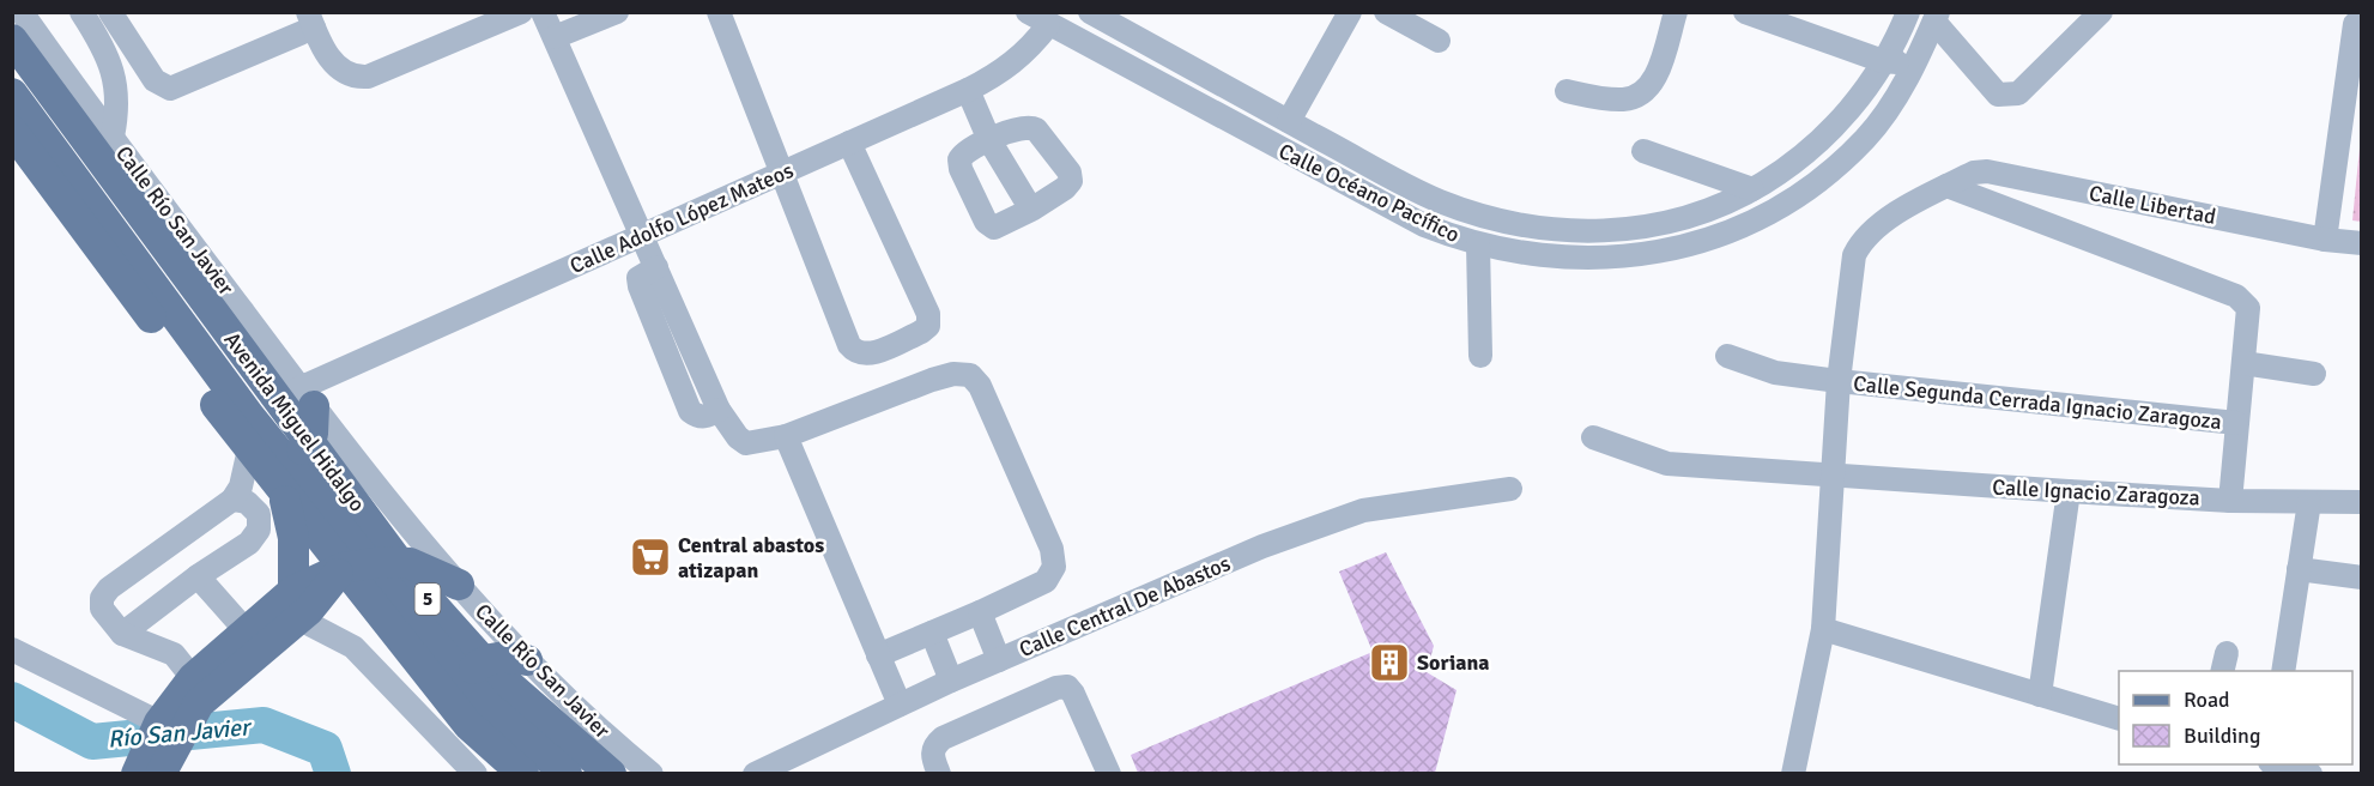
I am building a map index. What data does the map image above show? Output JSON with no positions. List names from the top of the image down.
{
  "streets": {
    "main road": ["Avenida Miguel Hidalgo", "5"],
    "street": [
      "Calle Océano Pacífico",
      "Calle Libertad",
      "Calle Adolfo López Mateos",
      "Calle Río San Javier",
      "Calle Segunda Cerrada Ignacio Zaragoza",
      "Calle Ignacio Zaragoza",
      "Calle Central De Abastos"
    ]
  },
  "crossings": [
    ["Calle Océano Pacífico", "Calle Adolfo López Mateos"],
    ["Calle Adolfo López Mateos", "Calle Río San Javier"],
    ["Calle Adolfo López Mateos", "Avenida Miguel Hidalgo"],
    ["Calle Río San Javier", "Avenida Miguel Hidalgo"]
  ],
  "water": ["Río San Javier"],
  "places": {
    "supermarket": ["Central abastos atizapan"],
    "building": ["Soriana"]
  },
  "legend": ["Road", "Building"]
}
